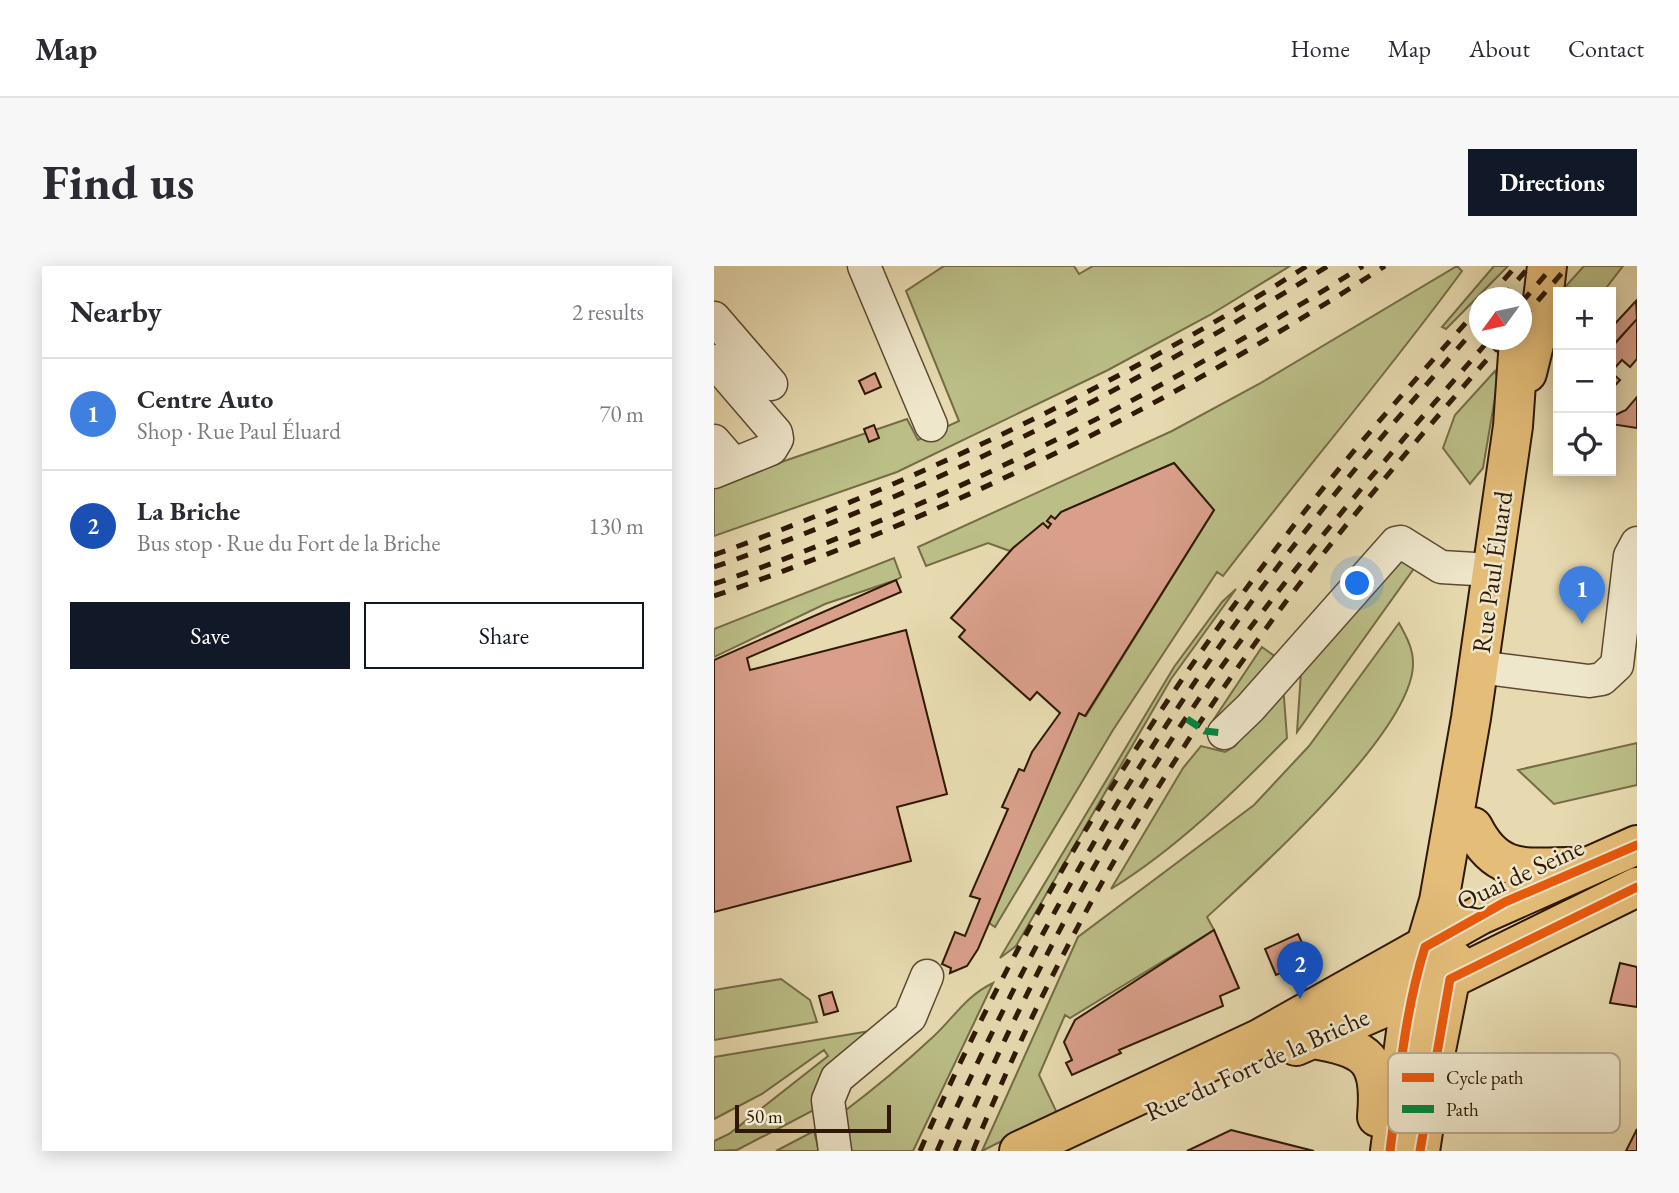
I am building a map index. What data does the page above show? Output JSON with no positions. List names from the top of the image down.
{
  "streets": {
    "main road": ["Rue Paul Éluard", "Quai de Seine", "Rue du Fort de la Briche"]
  },
  "crossings": [
    ["Rue Paul Éluard", "Quai de Seine"],
    ["Rue Paul Éluard", "Rue du Fort de la Briche"],
    ["Quai de Seine", "Rue du Fort de la Briche"]
  ],
  "legend": ["Cycle path", "Path"],
  "scale_bar": "50 m",
  "north": "bottom left",
  "page": {
    "header": "Map",
    "nav": [
      "Home",
      "Map",
      "About",
      "Contact"
    ],
    "buttons": [
      "Directions",
      ["Save", "Share"]
    ],
    "title": "Find us",
    "heading": ["Nearby", "2 results"],
    "map_buttons": ["+", "−"],
    "list": [
      {
        "mark": "1",
        "name": "Centre Auto",
        "note": "Shop · Rue Paul Éluard",
        "value": "70 m"
      },
      {
        "mark": "2",
        "name": "La Briche",
        "note": "Bus stop · Rue du Fort de la Briche",
        "value": "130 m"
      }
    ],
    "pins": ["1", "2"],
    "scale": "50 m"
  }
}
